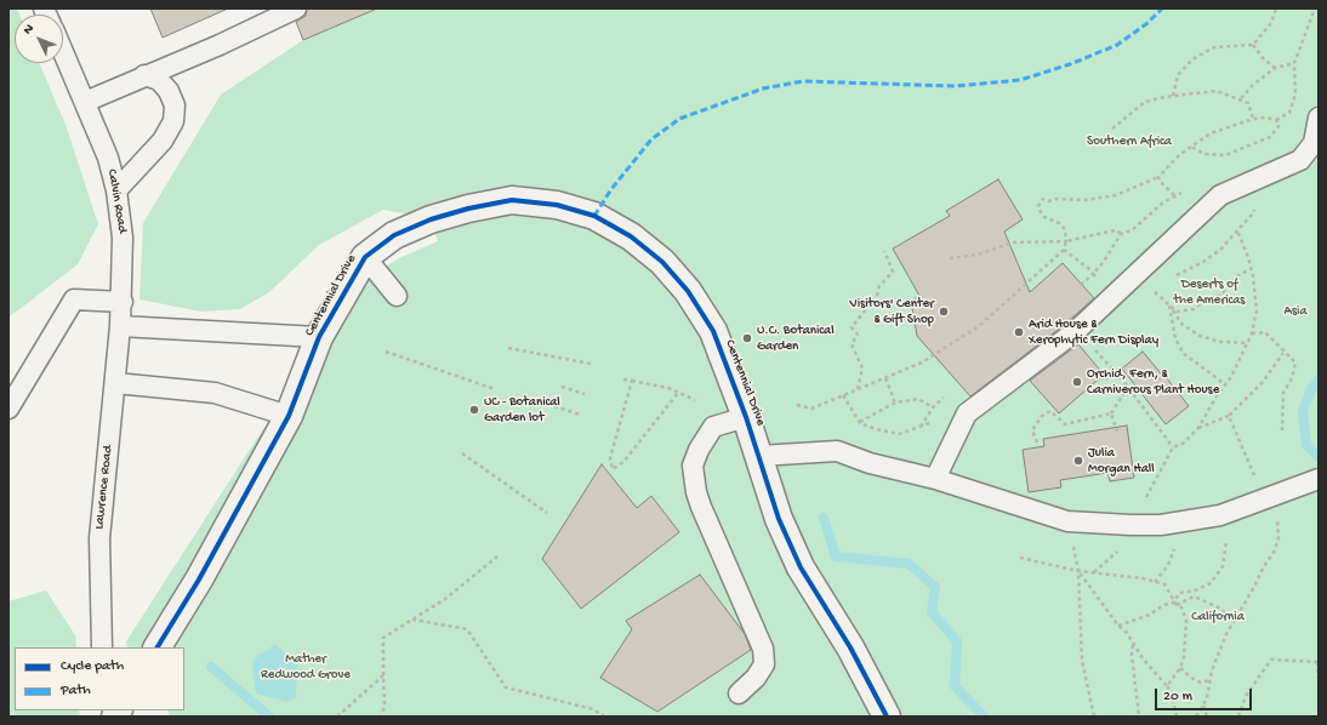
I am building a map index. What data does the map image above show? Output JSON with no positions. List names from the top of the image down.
{
  "streets": {
    "street": ["Centennial Drive"],
    "lane": ["Calvin Road", "Lawrence Road"]
  },
  "crossings": [
    ["Calvin Road", "Lawrence Road"]
  ],
  "parks": [
    "Southern Africa",
    "Deserts of the Americas",
    "Asia",
    "California",
    "Mather Redwood Grove"
  ],
  "places": [
    "Visitors' Center & Gift Shop",
    "Arid House & Xerophytic Fern Display",
    "U.C. Botanical Garden",
    "Orchid, Fern, & Carniverous Plant House",
    "UC - Botanical Garden lot",
    "Julia Morgan Hall"
  ],
  "legend": ["Cycle path", "Path"],
  "scale_bar": "20 m",
  "north": "top left"
}
